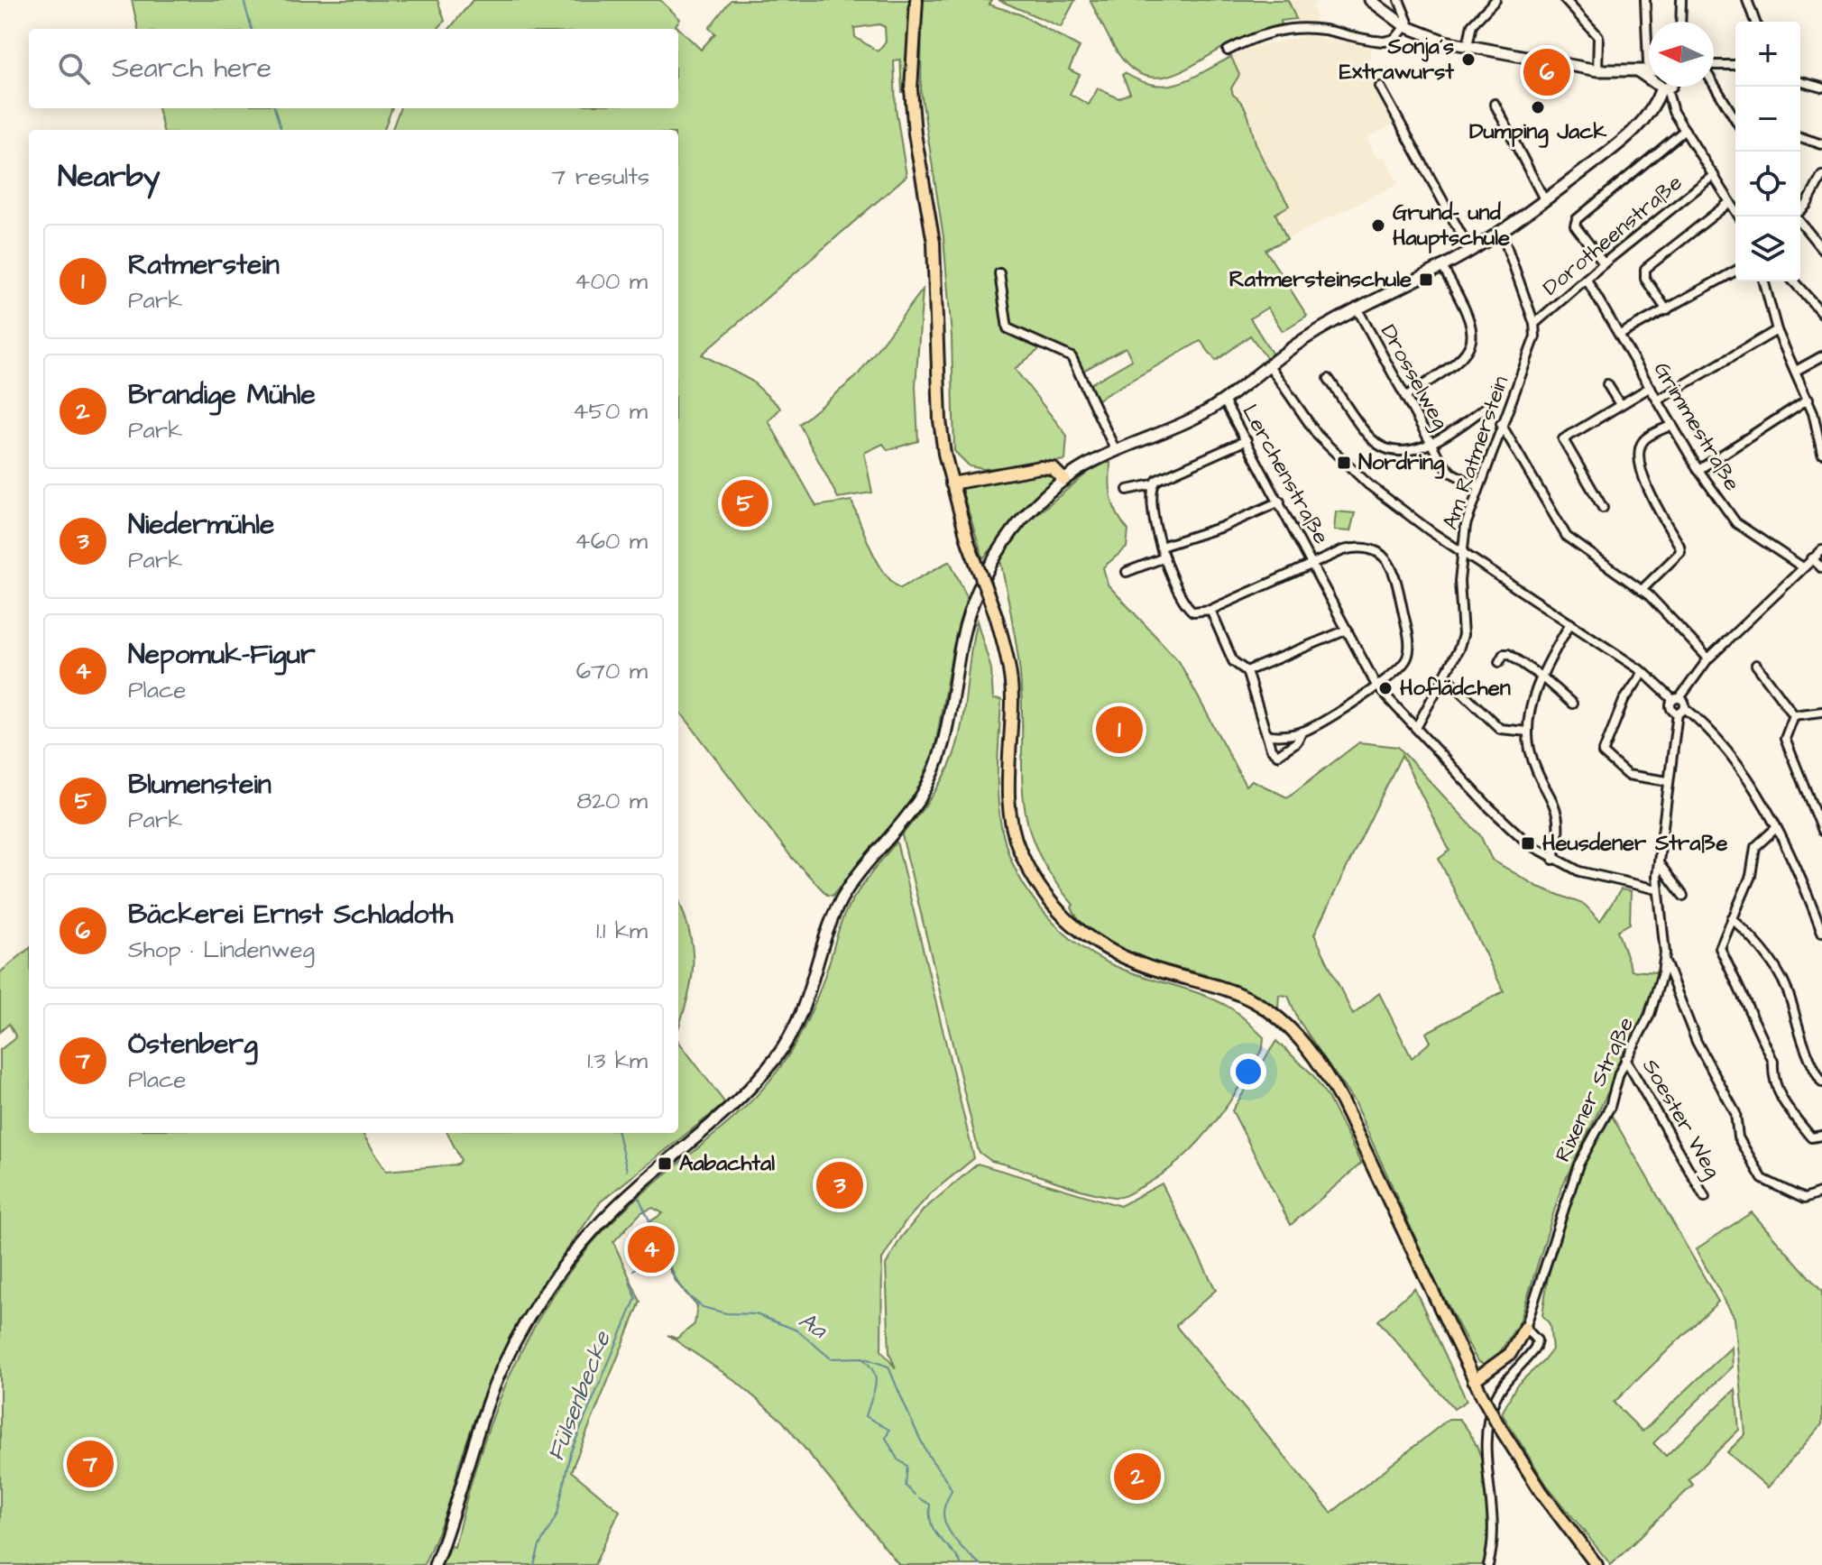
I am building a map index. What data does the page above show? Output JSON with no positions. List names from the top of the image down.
{
  "streets": {
    "street": [
      "Dorotheenstraße",
      "Drosselweg",
      "Grimmestraße",
      "Am Ratmerstein",
      "Lerchenstraße",
      "Rixener Straße",
      "Soester Weg"
    ]
  },
  "crossings": [
    ["Dorotheenstraße", "Grimmestraße"],
    ["Dorotheenstraße", "Am Ratmerstein"],
    ["Drosselweg", "Am Ratmerstein"],
    ["Am Ratmerstein", "Lerchenstraße"],
    ["Rixener Straße", "Soester Weg"]
  ],
  "water": ["Aa", "Fülsenbecke"],
  "places": {
    "other": [
      "Sonja´s Extrawurst",
      "Dumping Jack",
      "Grund- und Hauptschule",
      "Hoflädchen"
    ],
    "transit": [
      "Ratmersteinschule",
      "Nordring",
      "Heusdener Straße",
      "Aabachtal"
    ]
  },
  "north": "left",
  "page": {
    "map_buttons": ["+", "−"],
    "search": "Search here",
    "pins": [
      "6",
      "5",
      "1",
      "3",
      "4",
      "7",
      "2"
    ],
    "heading": ["Nearby", "7 results"],
    "list": [
      {
        "mark": "1",
        "name": "Ratmerstein",
        "note": "Park",
        "value": "400 m"
      },
      {
        "mark": "2",
        "name": "Brandige Mühle",
        "note": "Park",
        "value": "450 m"
      },
      {
        "mark": "3",
        "name": "Niedermühle",
        "note": "Park",
        "value": "460 m"
      },
      {
        "mark": "4",
        "name": "Nepomuk-Figur",
        "note": "Place",
        "value": "670 m"
      },
      {
        "mark": "5",
        "name": "Blumenstein",
        "note": "Park",
        "value": "820 m"
      },
      {
        "mark": "6",
        "name": "Bäckerei Ernst Schladoth",
        "note": "Shop · Lindenweg",
        "value": "1.1 km"
      },
      {
        "mark": "7",
        "name": "Östenberg",
        "note": "Place",
        "value": "1.3 km"
      }
    ]
  }
}
